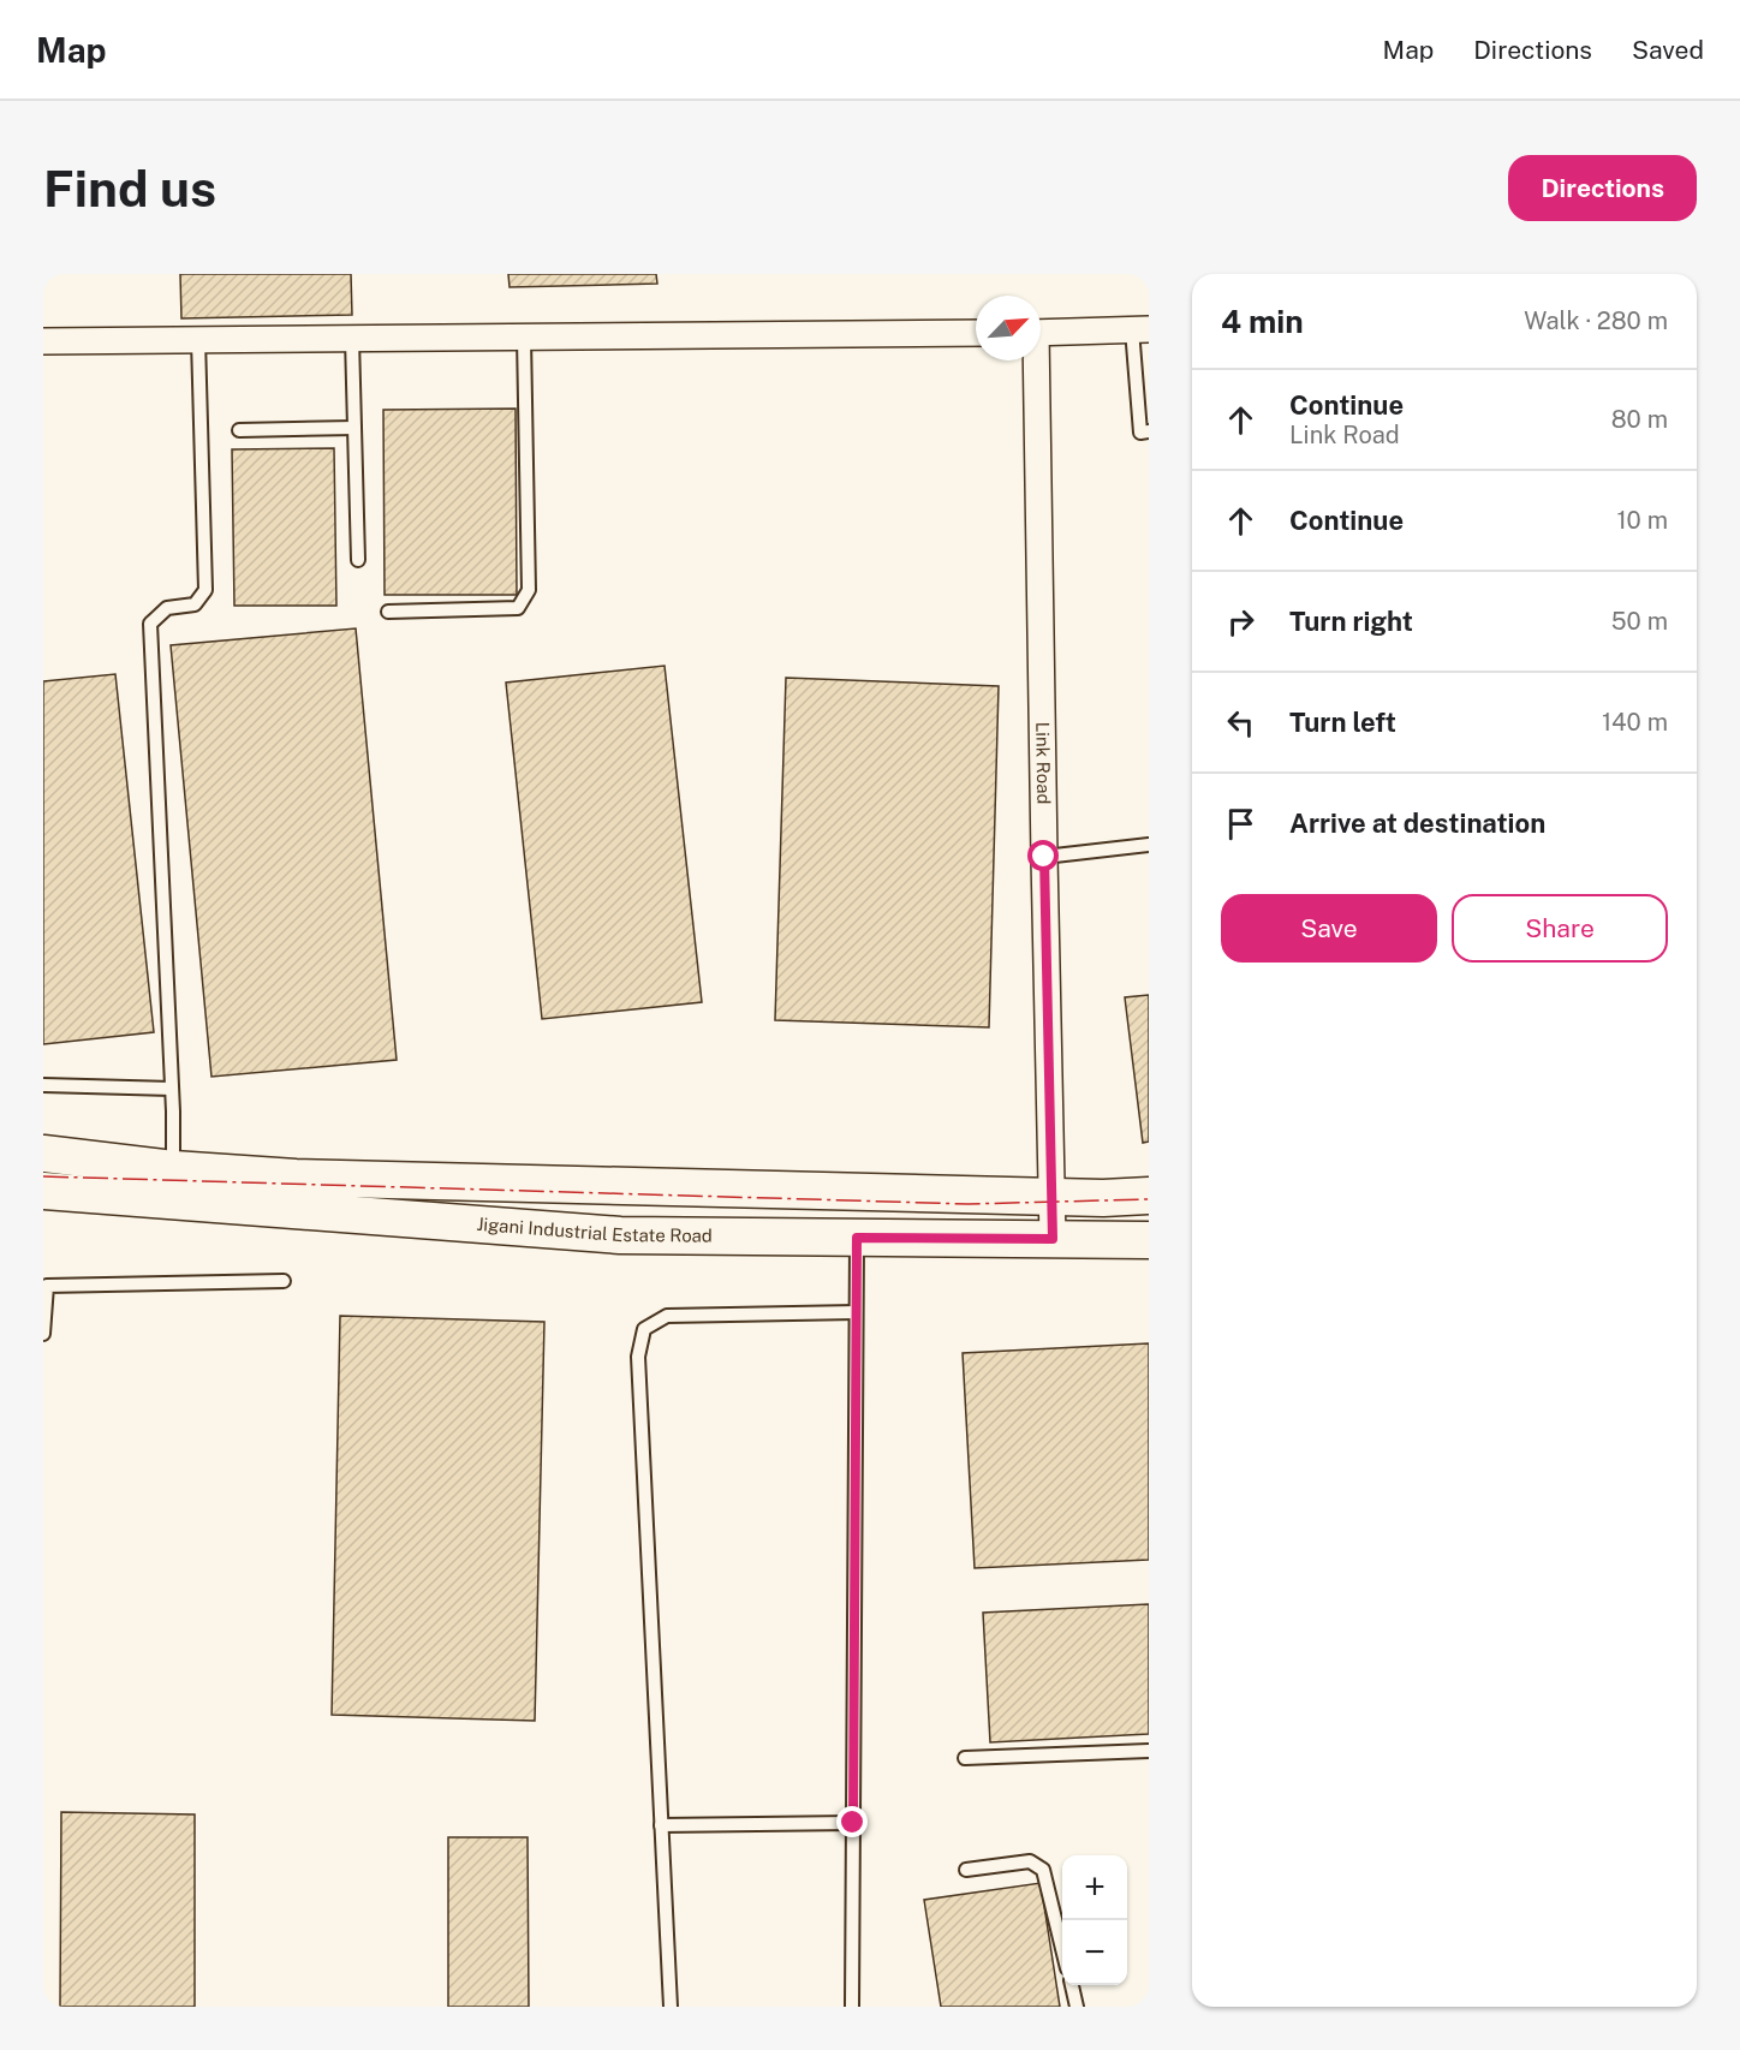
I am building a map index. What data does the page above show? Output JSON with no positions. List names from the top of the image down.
{
  "streets": {
    "main road": ["Jigani Industrial Estate Road"],
    "street": ["Link Road"]
  },
  "crossings": [
    ["Link Road", "Jigani Industrial Estate Road"]
  ],
  "north": "top right",
  "page": {
    "header": "Map",
    "nav": ["Map", "Directions", "Saved"],
    "buttons": [
      "Directions",
      ["Save", "Share"]
    ],
    "title": "Find us",
    "heading": ["4 min", "Walk · 280 m"],
    "list": [
      ["Continue", "Link Road", "80 m"],
      ["Continue", "10 m"],
      ["Turn right", "50 m"],
      ["Turn left", "140 m"],
      "Arrive at destination"
    ],
    "map_buttons": ["+", "−"]
  }
}
